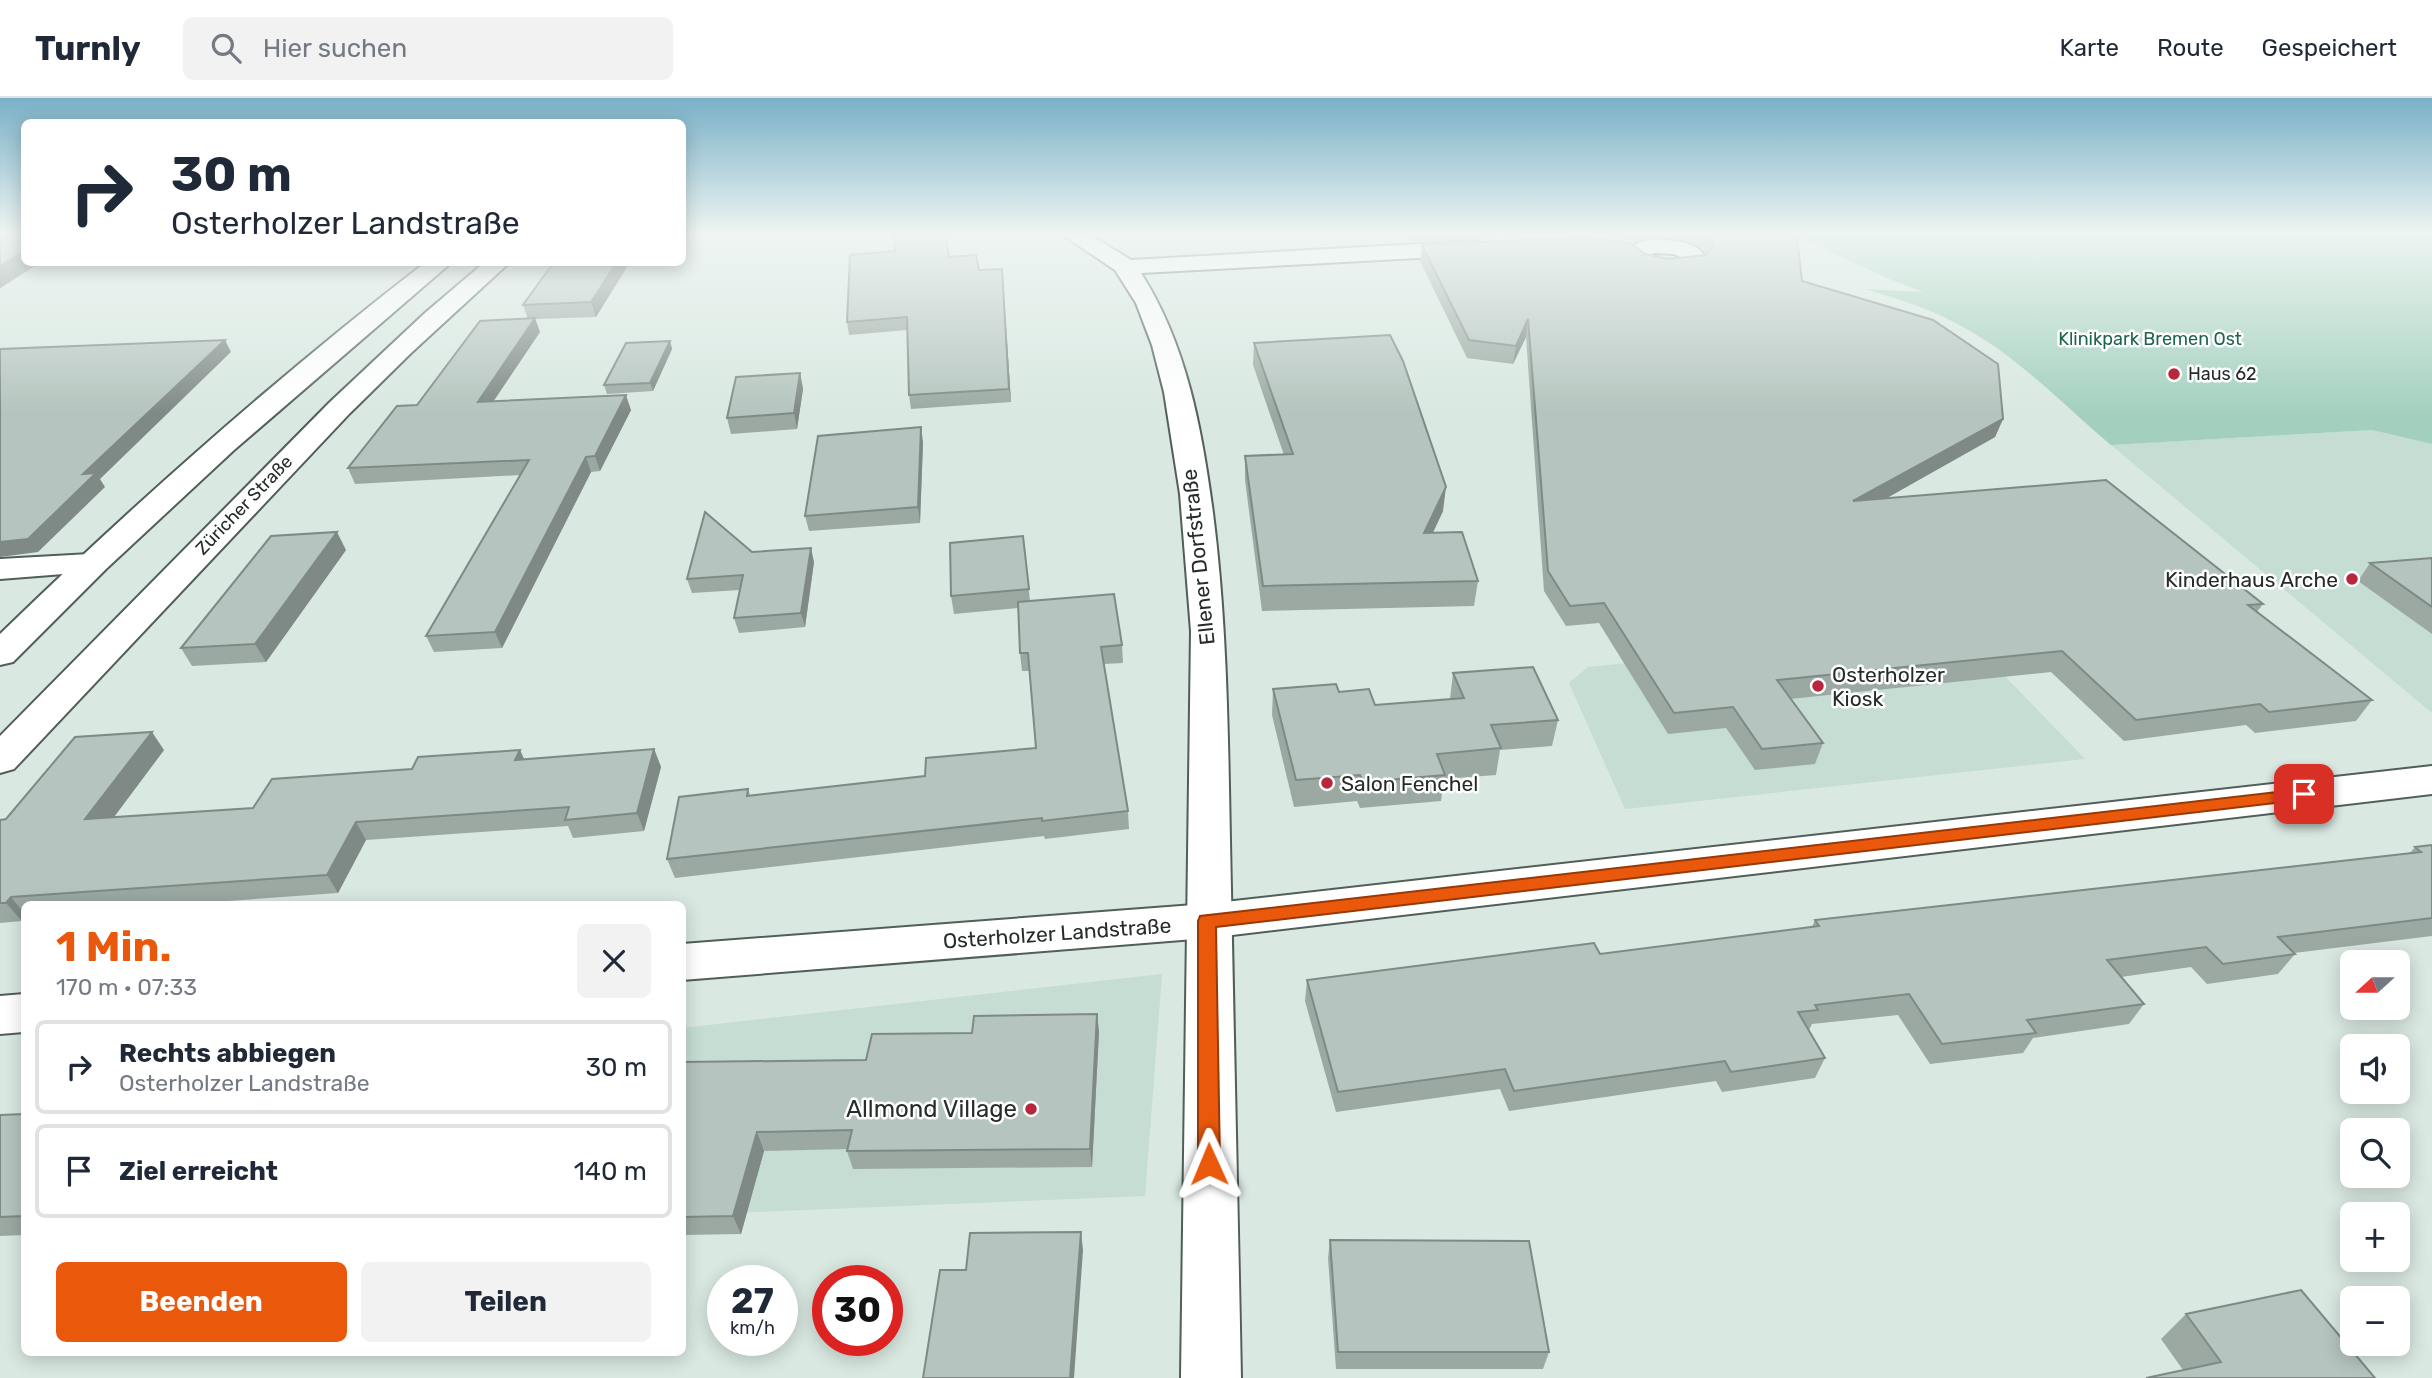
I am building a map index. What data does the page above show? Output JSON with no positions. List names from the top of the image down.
{
  "streets": {
    "main road": ["Züricher Straße", "Ellener Dorfstraße", "Osterholzer Landstraße"]
  },
  "crossings": [
    ["Ellener Dorfstraße", "Osterholzer Landstraße"]
  ],
  "parks": ["Klinikpark Bremen Ost"],
  "places": [
    "Haus 62",
    "Kinderhaus Arche",
    "Osterholzer Kiosk",
    "Salon Fenchel",
    "Allmond Village"
  ],
  "north": "left",
  "page": {
    "header": "Turnly",
    "search": "Hier suchen",
    "nav": ["Karte", "Route", "Gespeichert"],
    "turn": ["30 m", "Osterholzer Landstraße"],
    "heading": ["1 Min.", "170 m · 07:33"],
    "map_buttons": ["+", "−"],
    "list": [
      {
        "name": "Rechts abbiegen",
        "note": "Osterholzer Landstraße",
        "value": "30 m"
      },
      {
        "name": "Ziel erreicht",
        "value": "140 m"
      }
    ],
    "buttons": ["Beenden", "Teilen"],
    "speed": "27 km/h",
    "limit": "30"
  }
}
